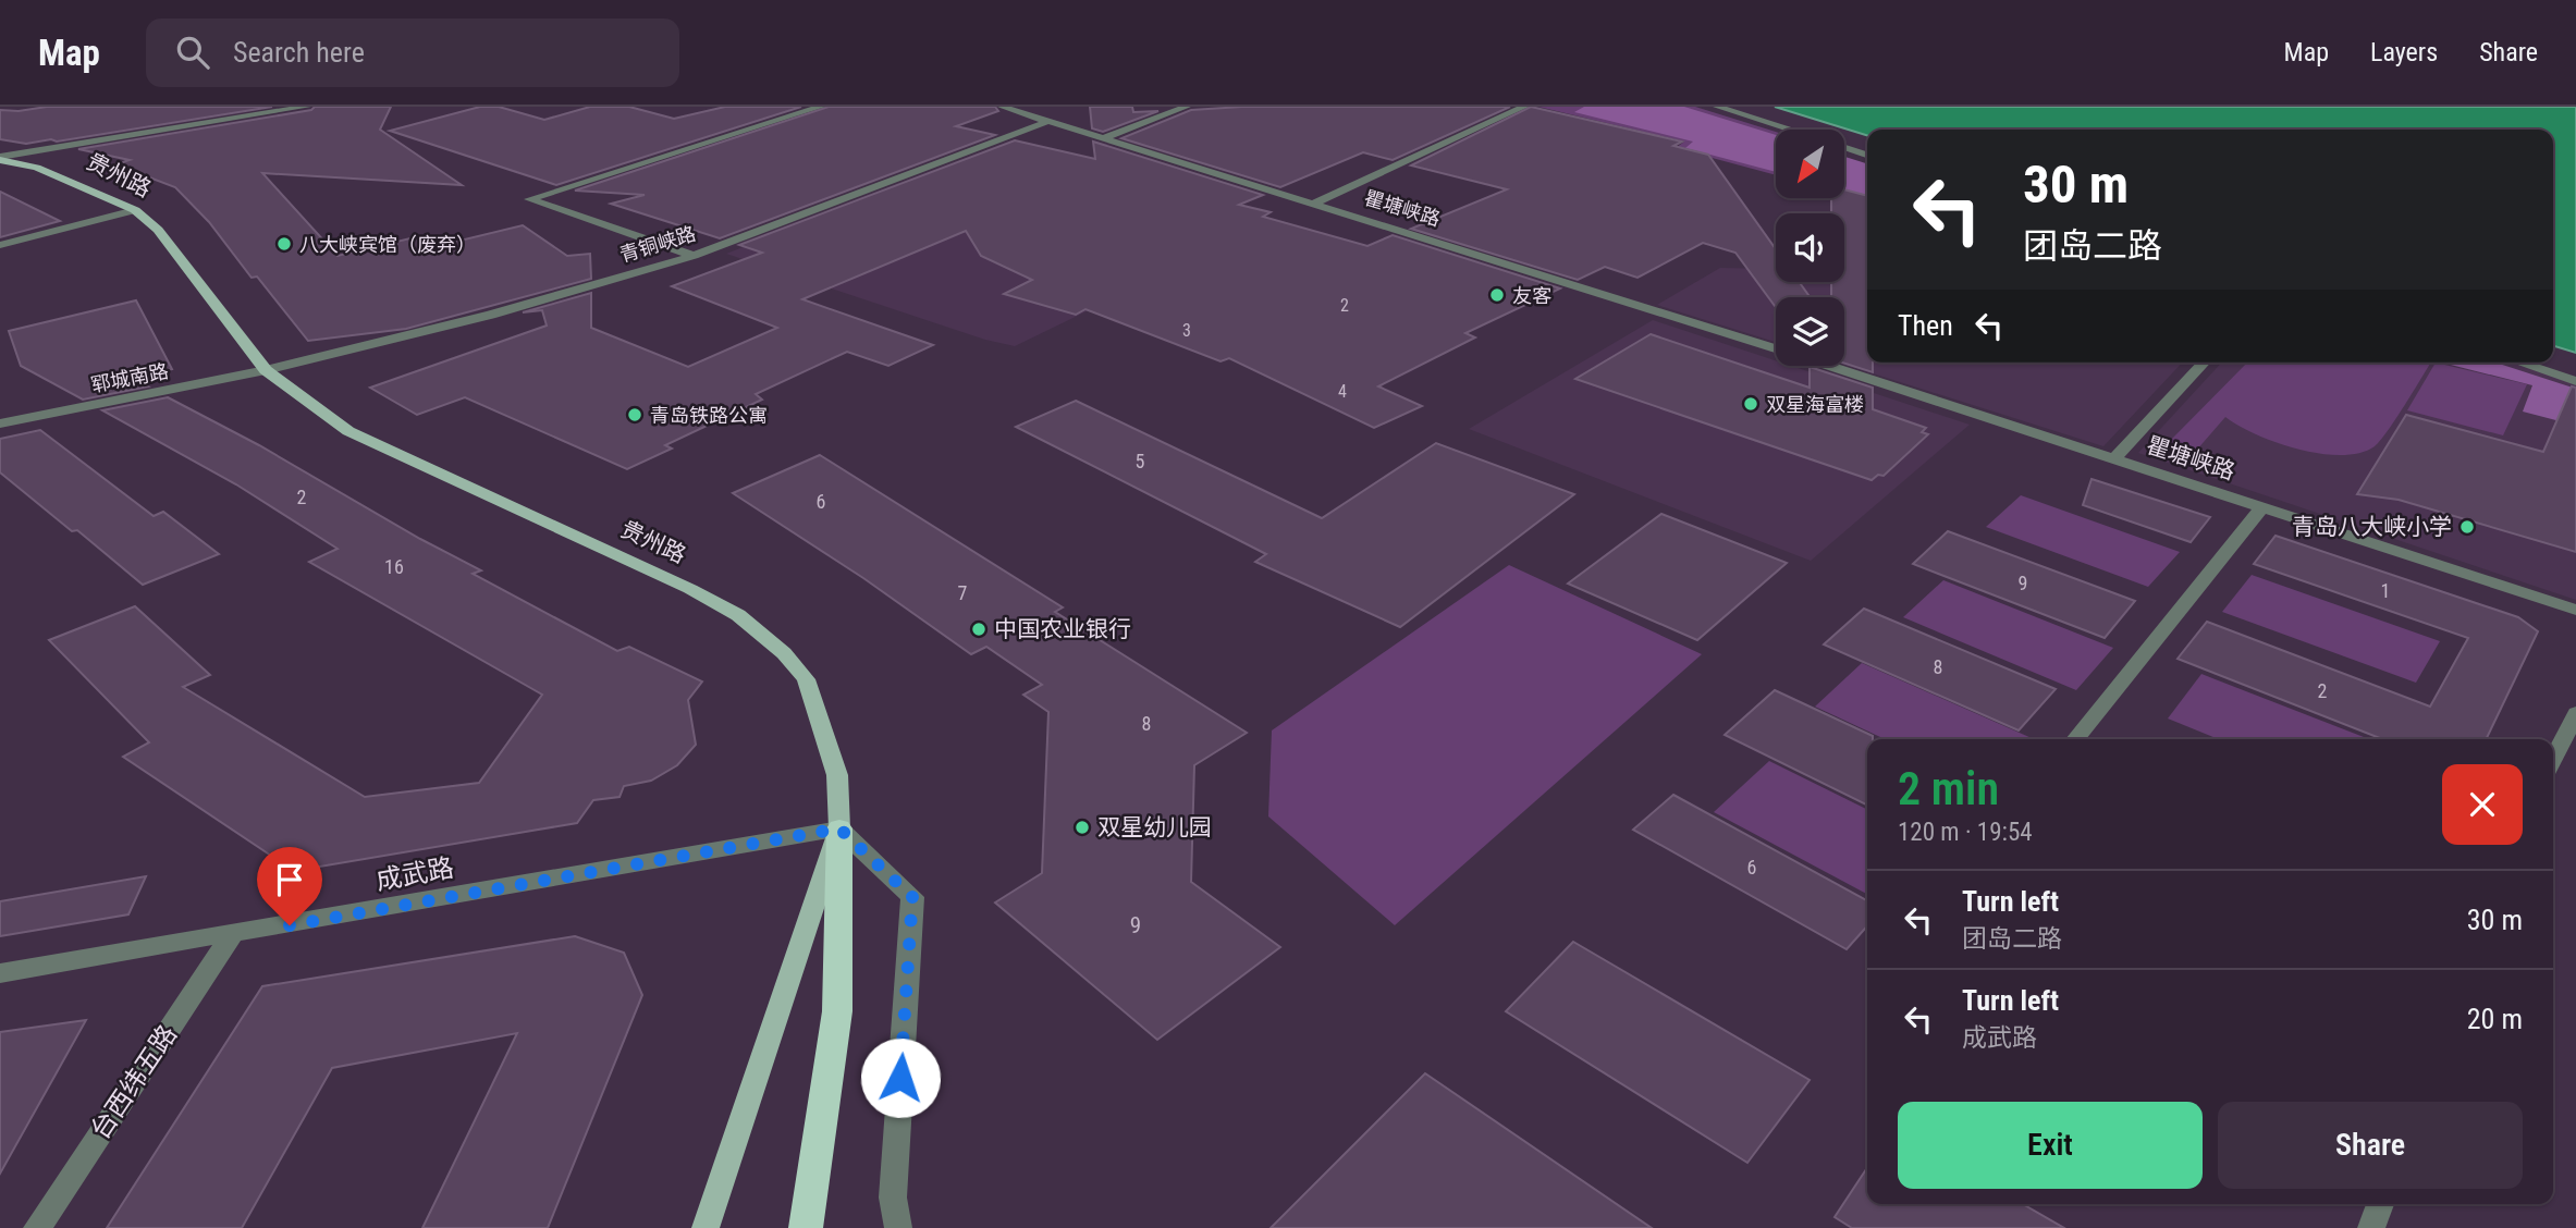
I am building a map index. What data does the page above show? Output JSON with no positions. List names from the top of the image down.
{
  "streets": {
    "main road": ["贵州路"],
    "street": [
      "瞿塘峡路",
      "青铜峡路",
      "郓城南路",
      "成武路",
      "台西纬五路"
    ]
  },
  "crossings": [
    ["贵州路", "青铜峡路"],
    ["贵州路", "郓城南路"],
    ["贵州路", "成武路"],
    ["瞿塘峡路", "青铜峡路"],
    ["青铜峡路", "郓城南路"],
    ["成武路", "台西纬五路"]
  ],
  "places": [
    "八大峡宾馆（废弃）",
    "友客",
    "双星海富楼",
    "青岛铁路公寓",
    "青岛八大峡小学",
    "中国农业银行",
    "双星幼儿园"
  ],
  "house_numbers": [
    "2",
    "3",
    "4",
    "5",
    "2",
    "6",
    "16",
    "9",
    "1",
    "7",
    "8",
    "2",
    "8",
    "6",
    "9"
  ],
  "north": "bottom left",
  "page": {
    "header": "Map",
    "search": "Search here",
    "nav": ["Map", "Layers", "Share"],
    "turn": ["30 m", "团岛二路"],
    "then": "Then",
    "heading": ["2 min", "120 m · 19:54"],
    "list": [
      {
        "name": "Turn left",
        "note": "团岛二路",
        "value": "30 m"
      },
      {
        "name": "Turn left",
        "note": "成武路",
        "value": "20 m"
      }
    ],
    "buttons": ["Exit", "Share"]
  }
}
